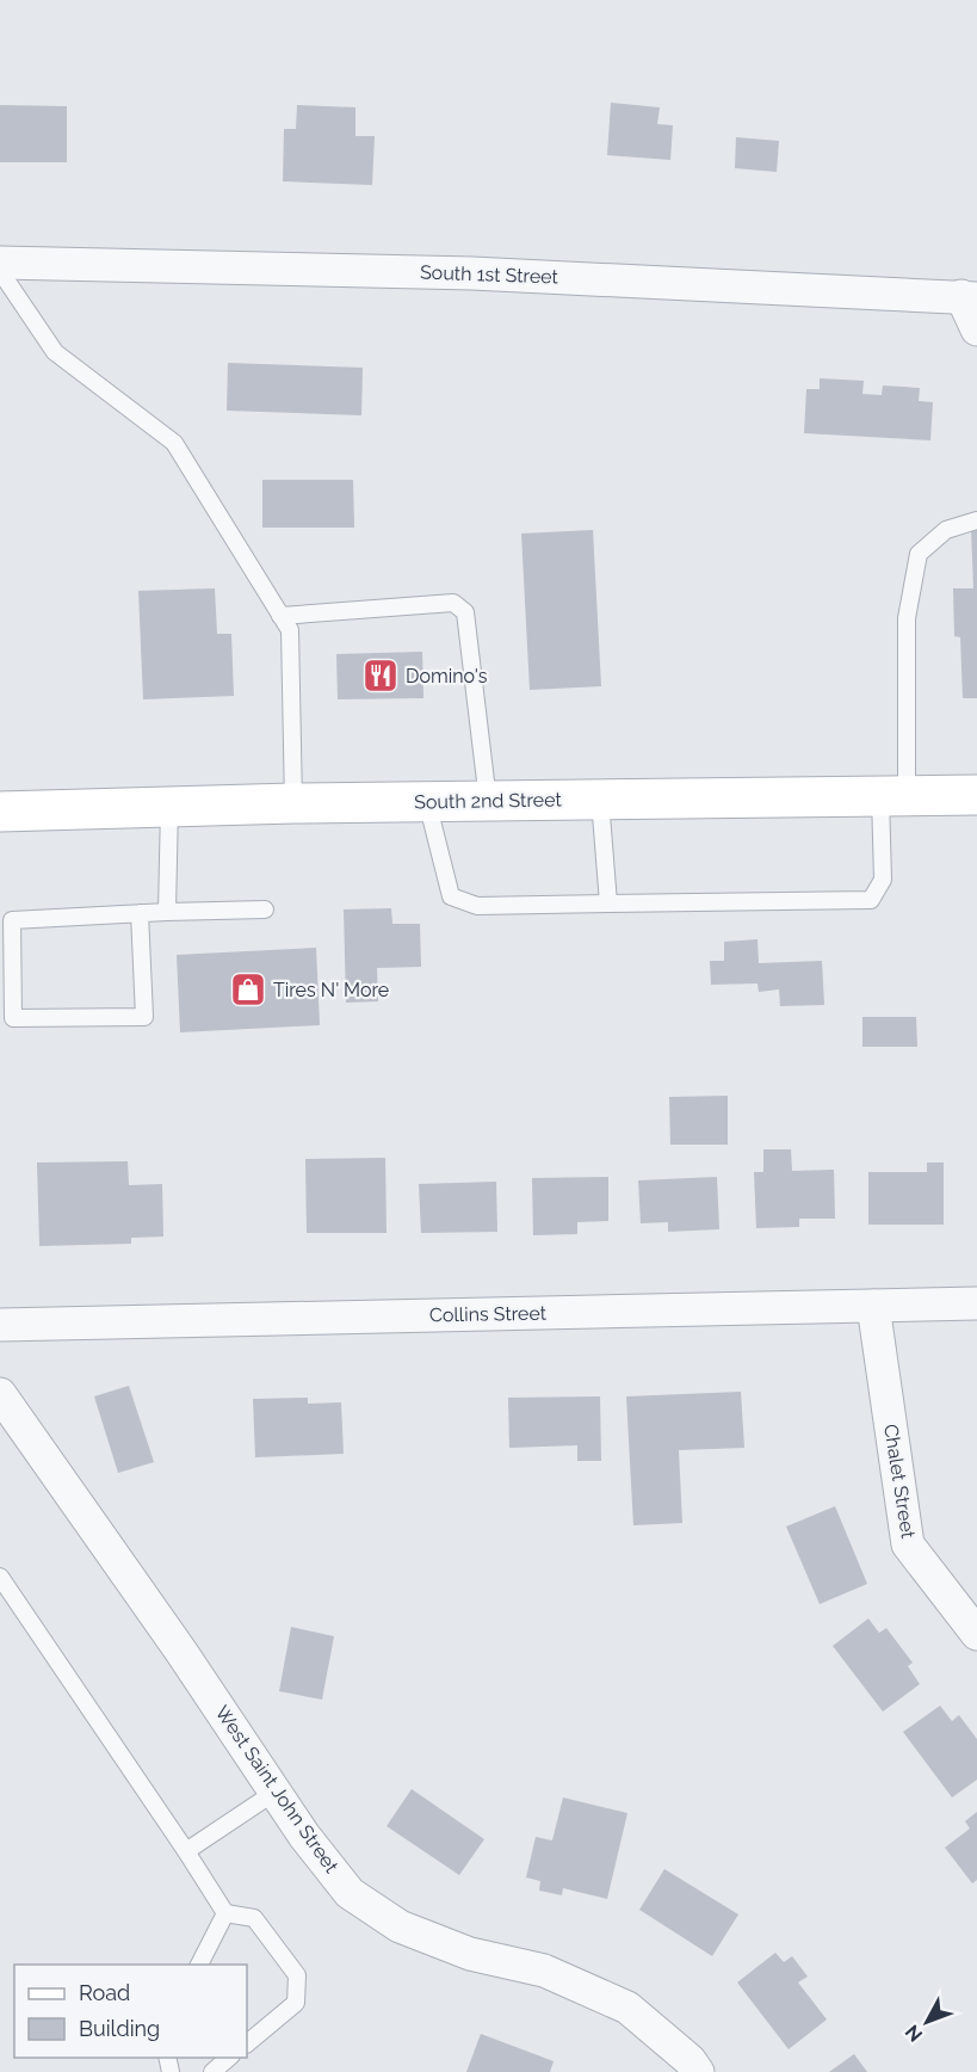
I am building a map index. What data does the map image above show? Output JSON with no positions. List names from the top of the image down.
{
  "streets": {
    "main road": ["South 2nd Street"],
    "street": [
      "South 1st Street",
      "Collins Street",
      "Chalet Street",
      "West Saint John Street"
    ]
  },
  "crossings": [
    ["Collins Street", "Chalet Street"]
  ],
  "places": {
    "restaurant": ["Domino's"],
    "shop": ["Tires N' More"]
  },
  "legend": ["Road", "Building"],
  "north": "bottom left"
}
